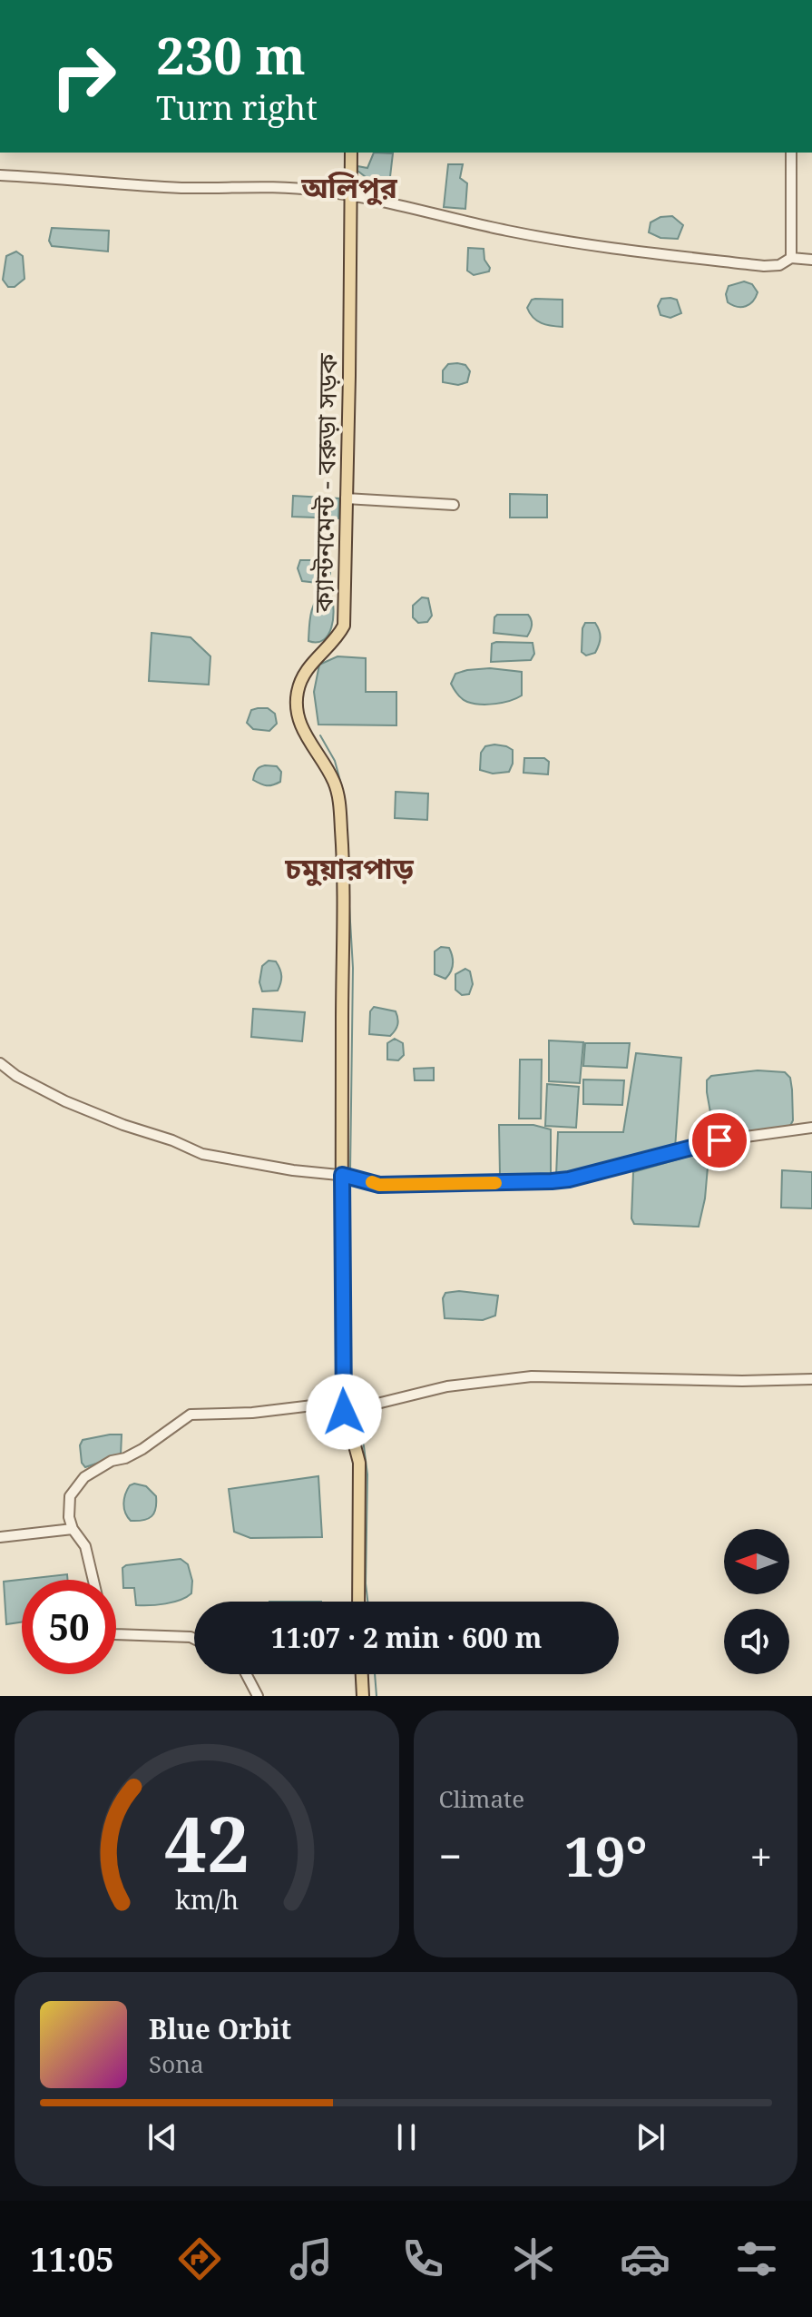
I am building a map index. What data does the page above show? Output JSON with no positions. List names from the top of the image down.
{
  "streets": {
    "main road": ["ক্যান্টনমেন্ট - বরুড়া সড়ক"]
  },
  "districts": ["অলিপুর", "চমুয়ারপাড়"],
  "north": "left",
  "page": {
    "turn": ["230 m", "Turn right"],
    "limit": "50",
    "trip": "11:07 · 2 min · 600 m",
    "tile": "Climate",
    "heat": ["−", "19°", "+"],
    "song": ["Blue Orbit", "Sona"],
    "tabs": "11:05",
    "gauge": ["42", "km/h"]
  }
}
